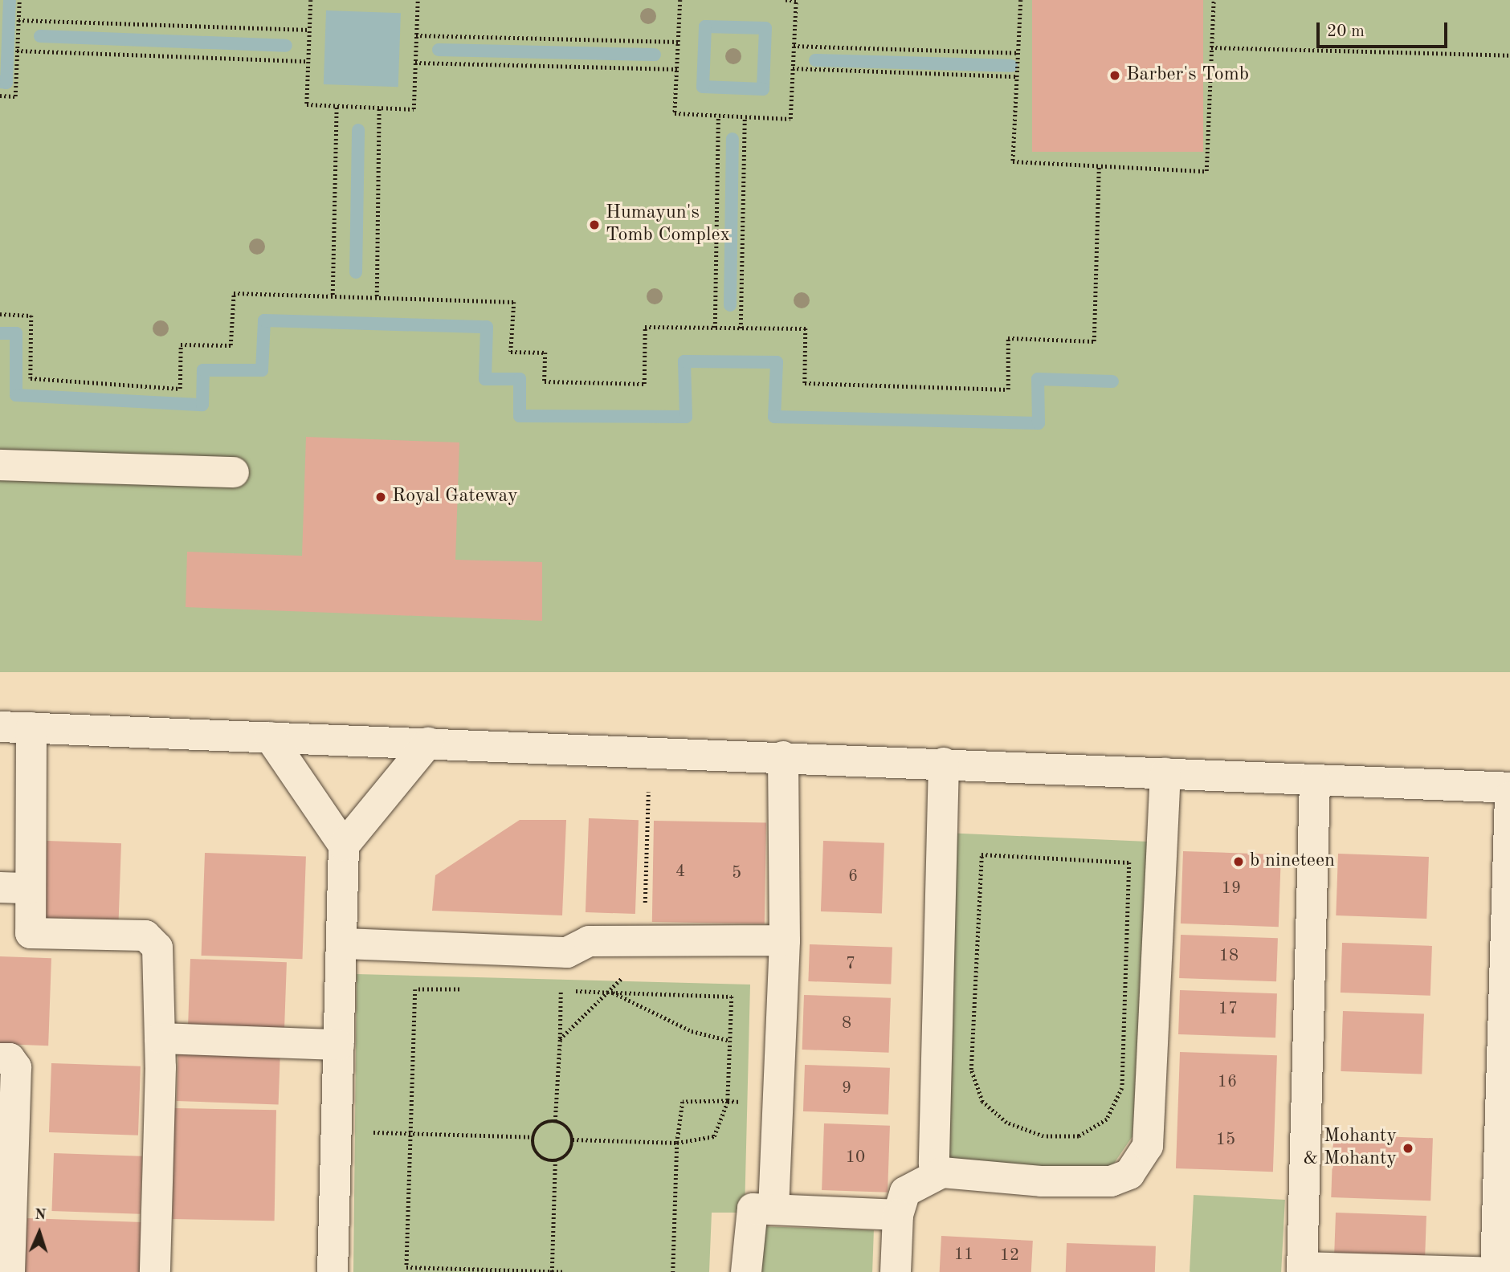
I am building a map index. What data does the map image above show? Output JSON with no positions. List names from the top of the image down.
{
  "places": [
    "Barber's Tomb",
    "Humayun's Tomb Complex",
    "Royal Gateway",
    "b nineteen",
    "Mohanty & Mohanty"
  ],
  "house_numbers": [
    "4",
    "5",
    "6",
    "19",
    "18",
    "7",
    "17",
    "8",
    "16",
    "9",
    "15",
    "10",
    "11",
    "12"
  ],
  "scale_bar": "20 m",
  "north": "top"
}
